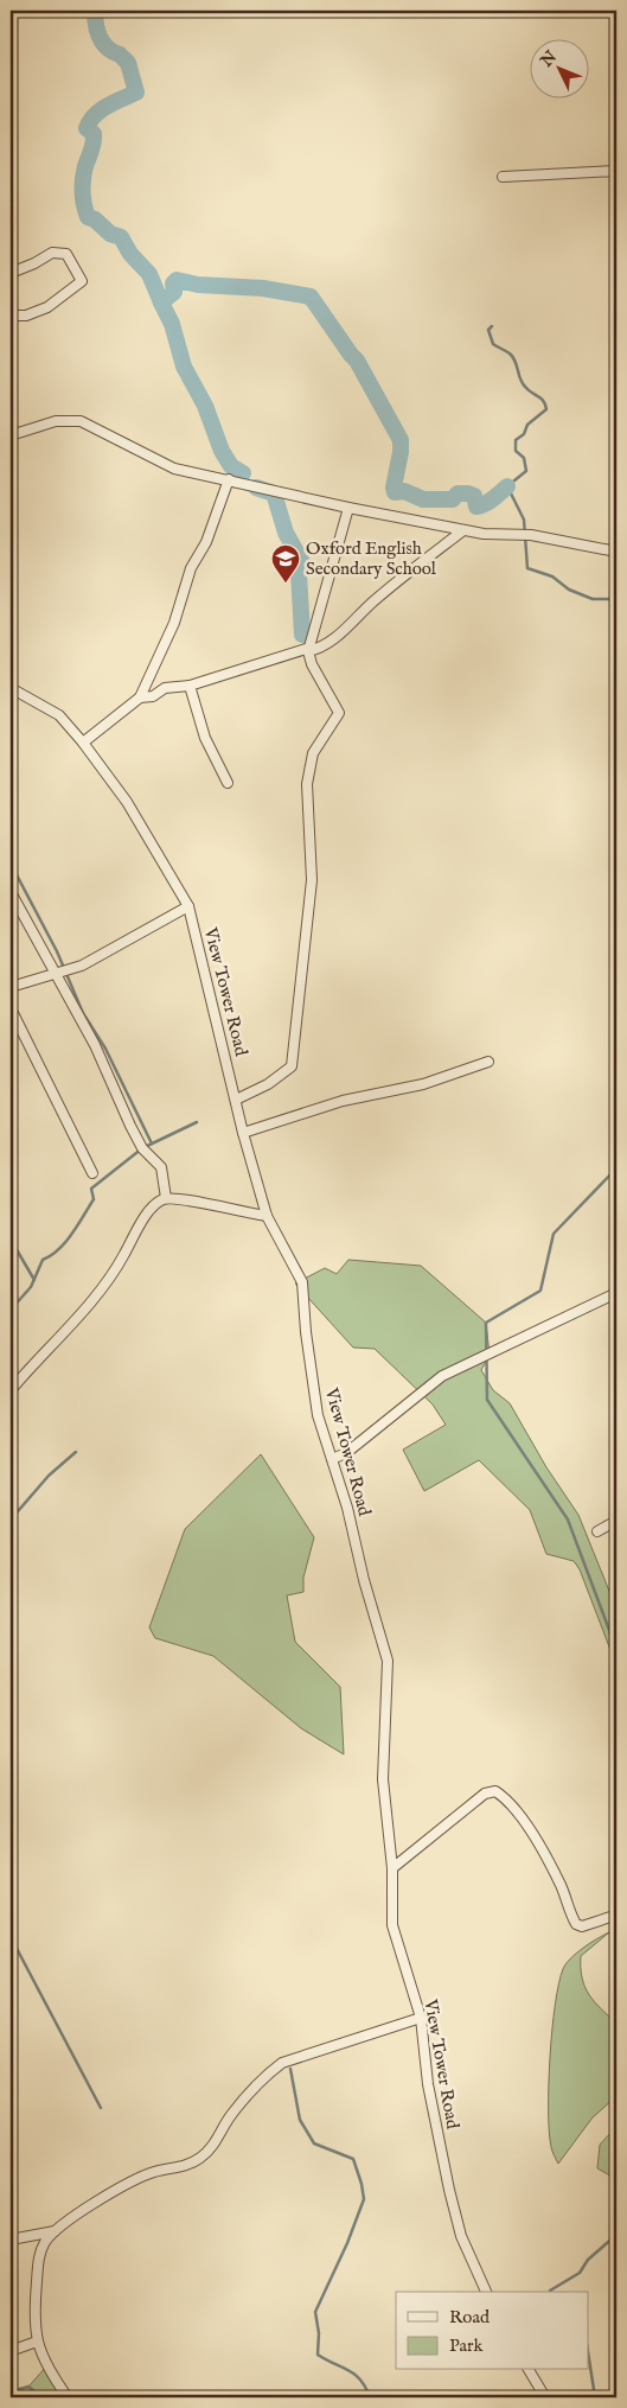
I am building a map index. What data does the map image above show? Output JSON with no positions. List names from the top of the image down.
{
  "streets": {
    "street": ["View Tower Road"]
  },
  "places": {
    "school or university": ["Oxford English Secondary School"]
  },
  "legend": ["Road", "Park"],
  "north": "top left"
}
